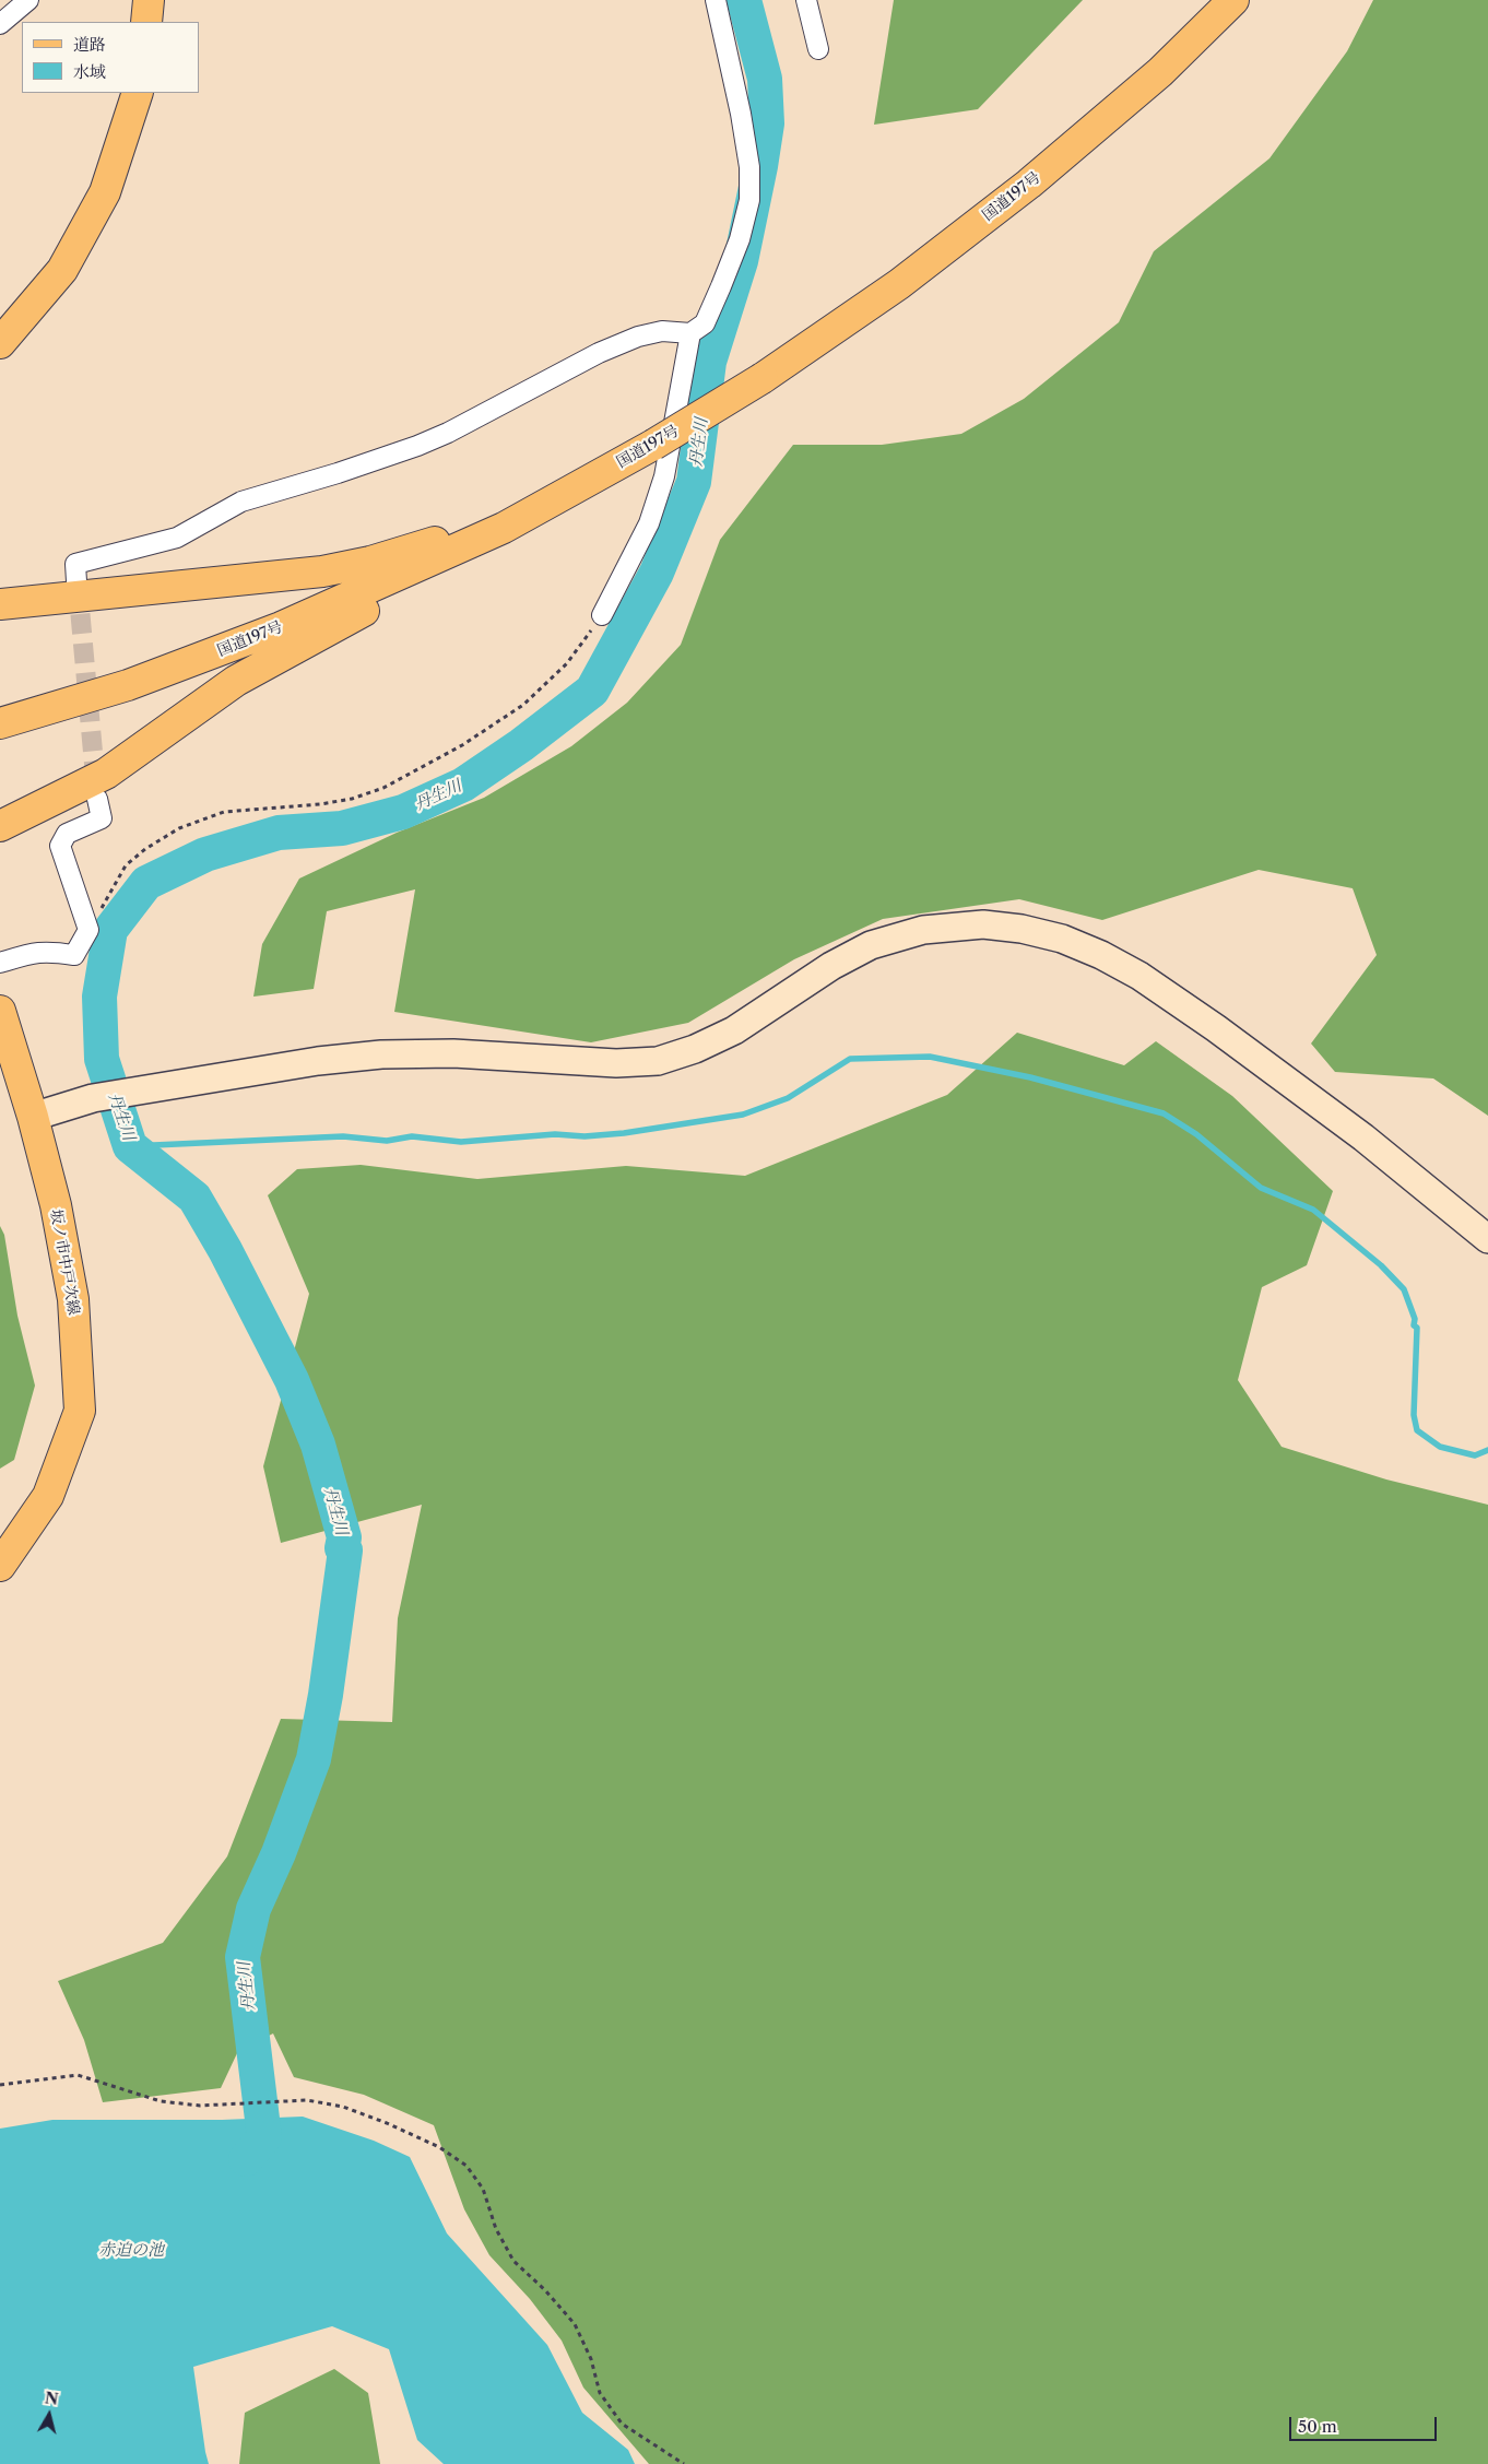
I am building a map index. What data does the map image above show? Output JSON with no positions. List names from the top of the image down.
{
  "streets": {
    "main road": ["国道197号", "坂ノ市中戸次線"]
  },
  "water": ["丹生川", "赤迫の池"],
  "legend": ["道路", "水域"],
  "scale_bar": "50 m",
  "north": "top"
}
